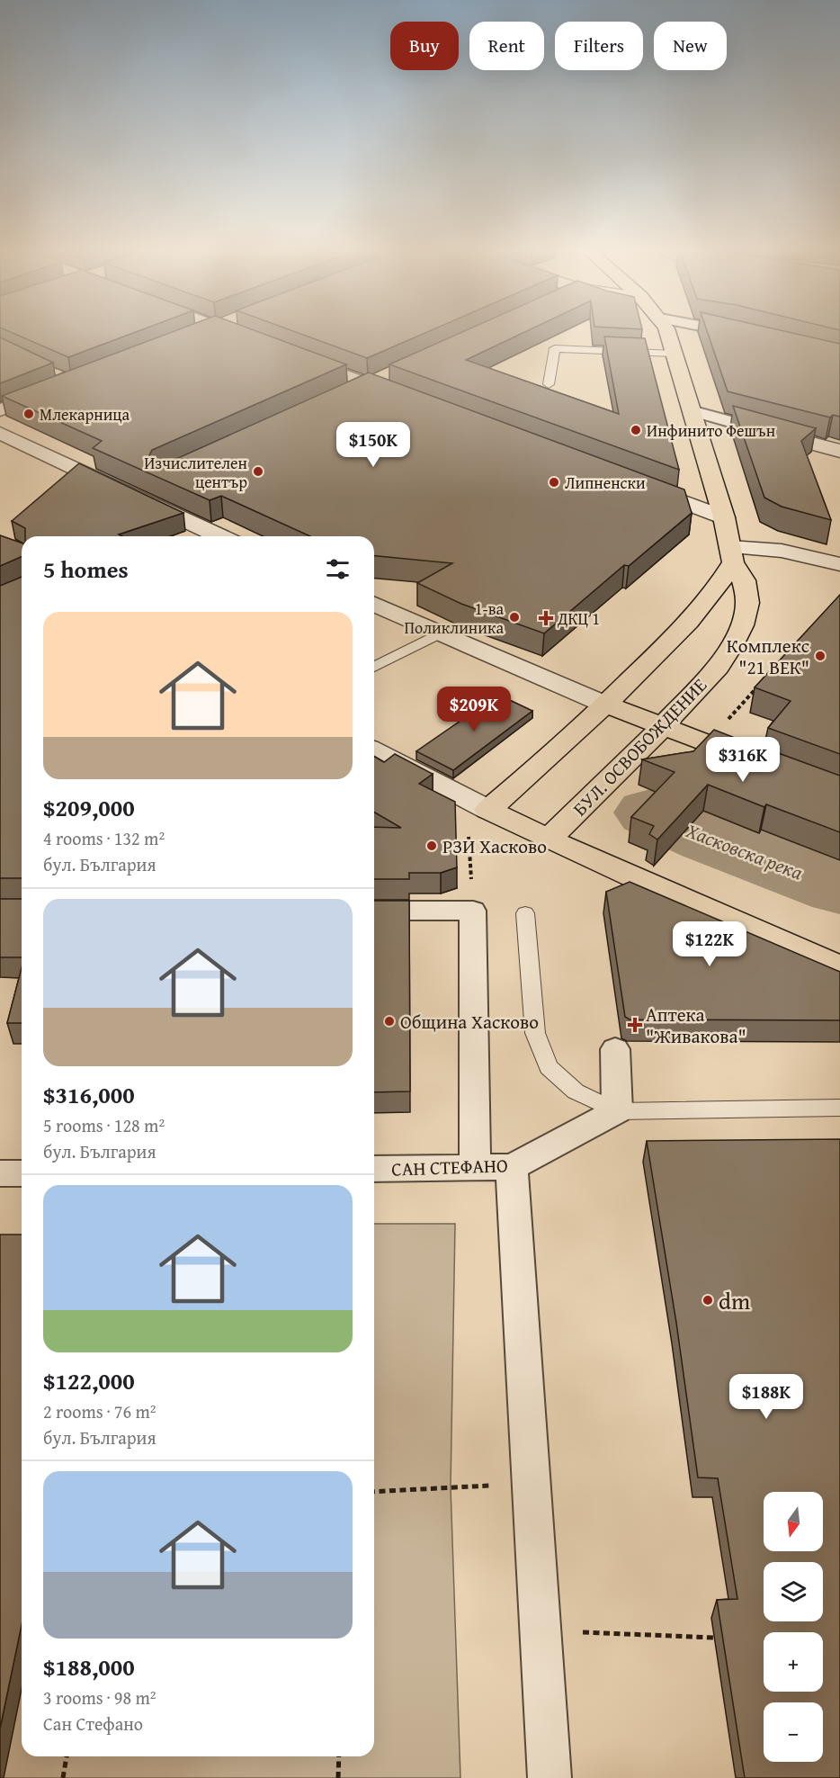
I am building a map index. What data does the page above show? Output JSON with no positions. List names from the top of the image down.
{
  "streets": {
    "main road": ["БУЛ. ОСВОБОЖДЕНИЕ"],
    "street": ["САН СТЕФАНО"]
  },
  "water": ["Хасковска река"],
  "places": {
    "other": [
      "Млекарница",
      "Инфинито Фешън",
      "Изчислителен център",
      "Липненски",
      "1-ва Поликлиника",
      "Комплекс \"21 ВЕК\"",
      "РЗИ Хасково",
      "Община Хасково",
      "dm"
    ],
    "health": ["ДКЦ 1", "Аптека \"Живакова\""]
  },
  "north": "bottom",
  "page": {
    "chip": [
      "Buy",
      "Rent",
      "Filters",
      "New"
    ],
    "price": [
      "$150K",
      "$209K",
      "$316K",
      "$122K",
      "$188K"
    ],
    "heading": "5 homes",
    "list": [
      {
        "name": "$209,000",
        "note": "4 rooms · 132 m² · бул. България"
      },
      {
        "name": "$316,000",
        "note": "5 rooms · 128 m² · бул. България"
      },
      {
        "name": "$122,000",
        "note": "2 rooms · 76 m² · бул. България"
      },
      {
        "name": "$188,000",
        "note": "3 rooms · 98 m² · Сан Стефано"
      }
    ],
    "map_buttons": ["+", "−"]
  }
}
